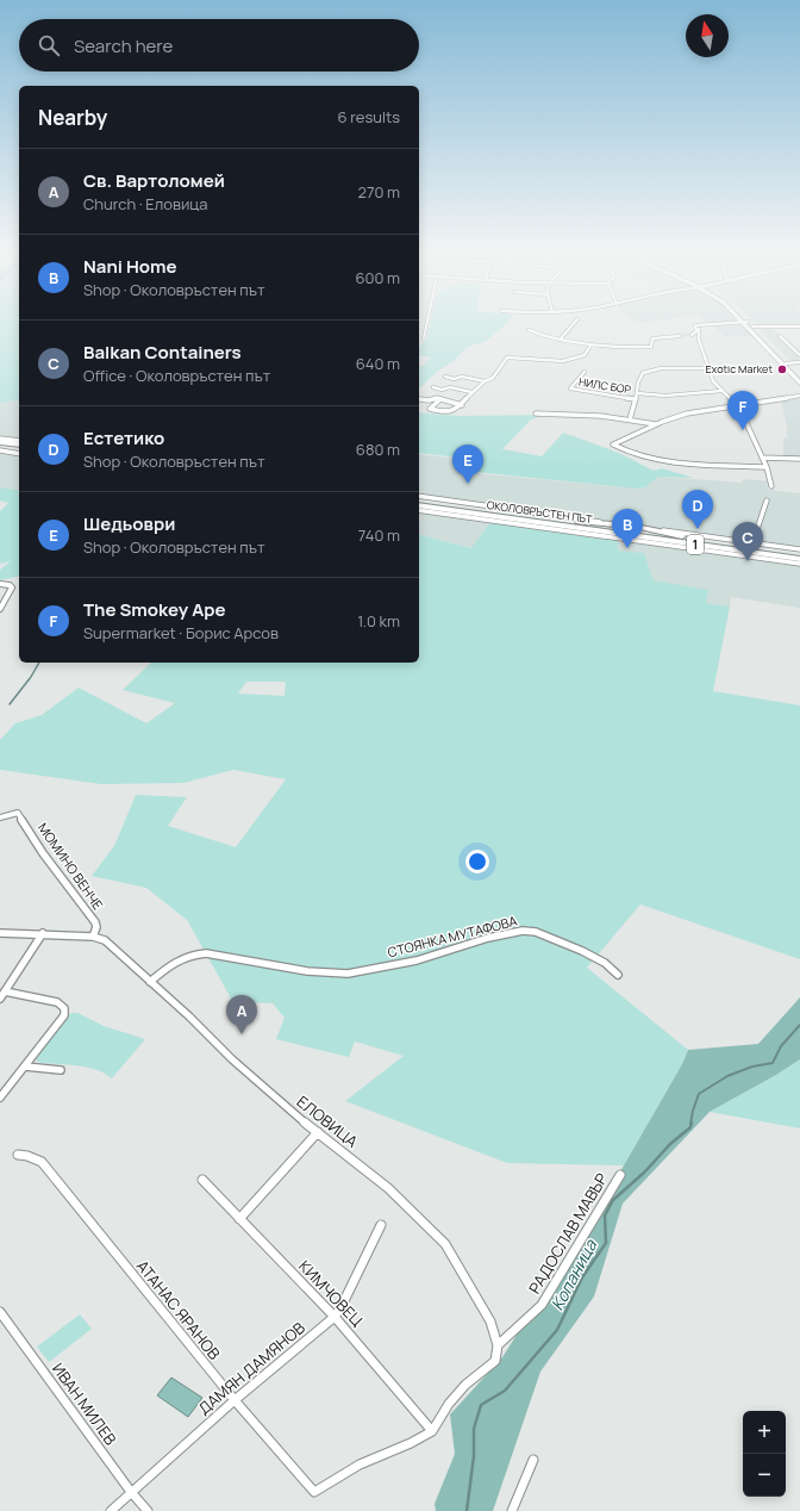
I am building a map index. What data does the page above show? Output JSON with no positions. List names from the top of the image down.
{
  "streets": {
    "highway": ["ОКОЛОВРЪСТЕН ПЪТ", "1"],
    "street": [
      "НИЛС БОР",
      "МОМИНО ВЕНЧЕ",
      "СТОЯНКА МУТАФОВА",
      "ЕЛОВИЦА",
      "РАДОСЛАВ МАВЪР",
      "КИМЧОВЕЦ",
      "АТАНАС ЯРАНОВ",
      "ДАМЯН ДАМЯНОВ",
      "ИВАН МИЛЕВ"
    ]
  },
  "crossings": [
    ["МОМИНО ВЕНЧЕ", "ЕЛОВИЦА"],
    ["СТОЯНКА МУТАФОВА", "ЕЛОВИЦА"],
    ["ЕЛОВИЦА", "РАДОСЛАВ МАВЪР"],
    ["ЕЛОВИЦА", "КИМЧОВЕЦ"],
    ["ЕЛОВИЦА", "АТАНАС ЯРАНОВ"],
    ["КИМЧОВЕЦ", "АТАНАС ЯРАНОВ"],
    ["КИМЧОВЕЦ", "ДАМЯН ДАМЯНОВ"],
    ["АТАНАС ЯРАНОВ", "ДАМЯН ДАМЯНОВ"],
    ["ДАМЯН ДАМЯНОВ", "ИВАН МИЛЕВ"]
  ],
  "water": ["Копаница"],
  "places": ["Exotic Market"],
  "north": "top",
  "page": {
    "search": "Search here",
    "heading": ["Nearby", "6 results"],
    "list": [
      {
        "mark": "A",
        "name": "Св. Вартоломей",
        "note": "Church · Еловица",
        "value": "270 m"
      },
      {
        "mark": "B",
        "name": "Nani Home",
        "note": "Shop · Околовръстен път",
        "value": "600 m"
      },
      {
        "mark": "C",
        "name": "Balkan Containers",
        "note": "Office · Околовръстен път",
        "value": "640 m"
      },
      {
        "mark": "D",
        "name": "Естетико",
        "note": "Shop · Околовръстен път",
        "value": "680 m"
      },
      {
        "mark": "E",
        "name": "Шедьоври",
        "note": "Shop · Околовръстен път",
        "value": "740 m"
      },
      {
        "mark": "F",
        "name": "The Smokey Ape",
        "note": "Supermarket · Борис Арсов",
        "value": "1.0 km"
      }
    ],
    "pins": [
      "F",
      "E",
      "D",
      "B",
      "C",
      "A"
    ],
    "map_buttons": ["+", "−"]
  }
}
